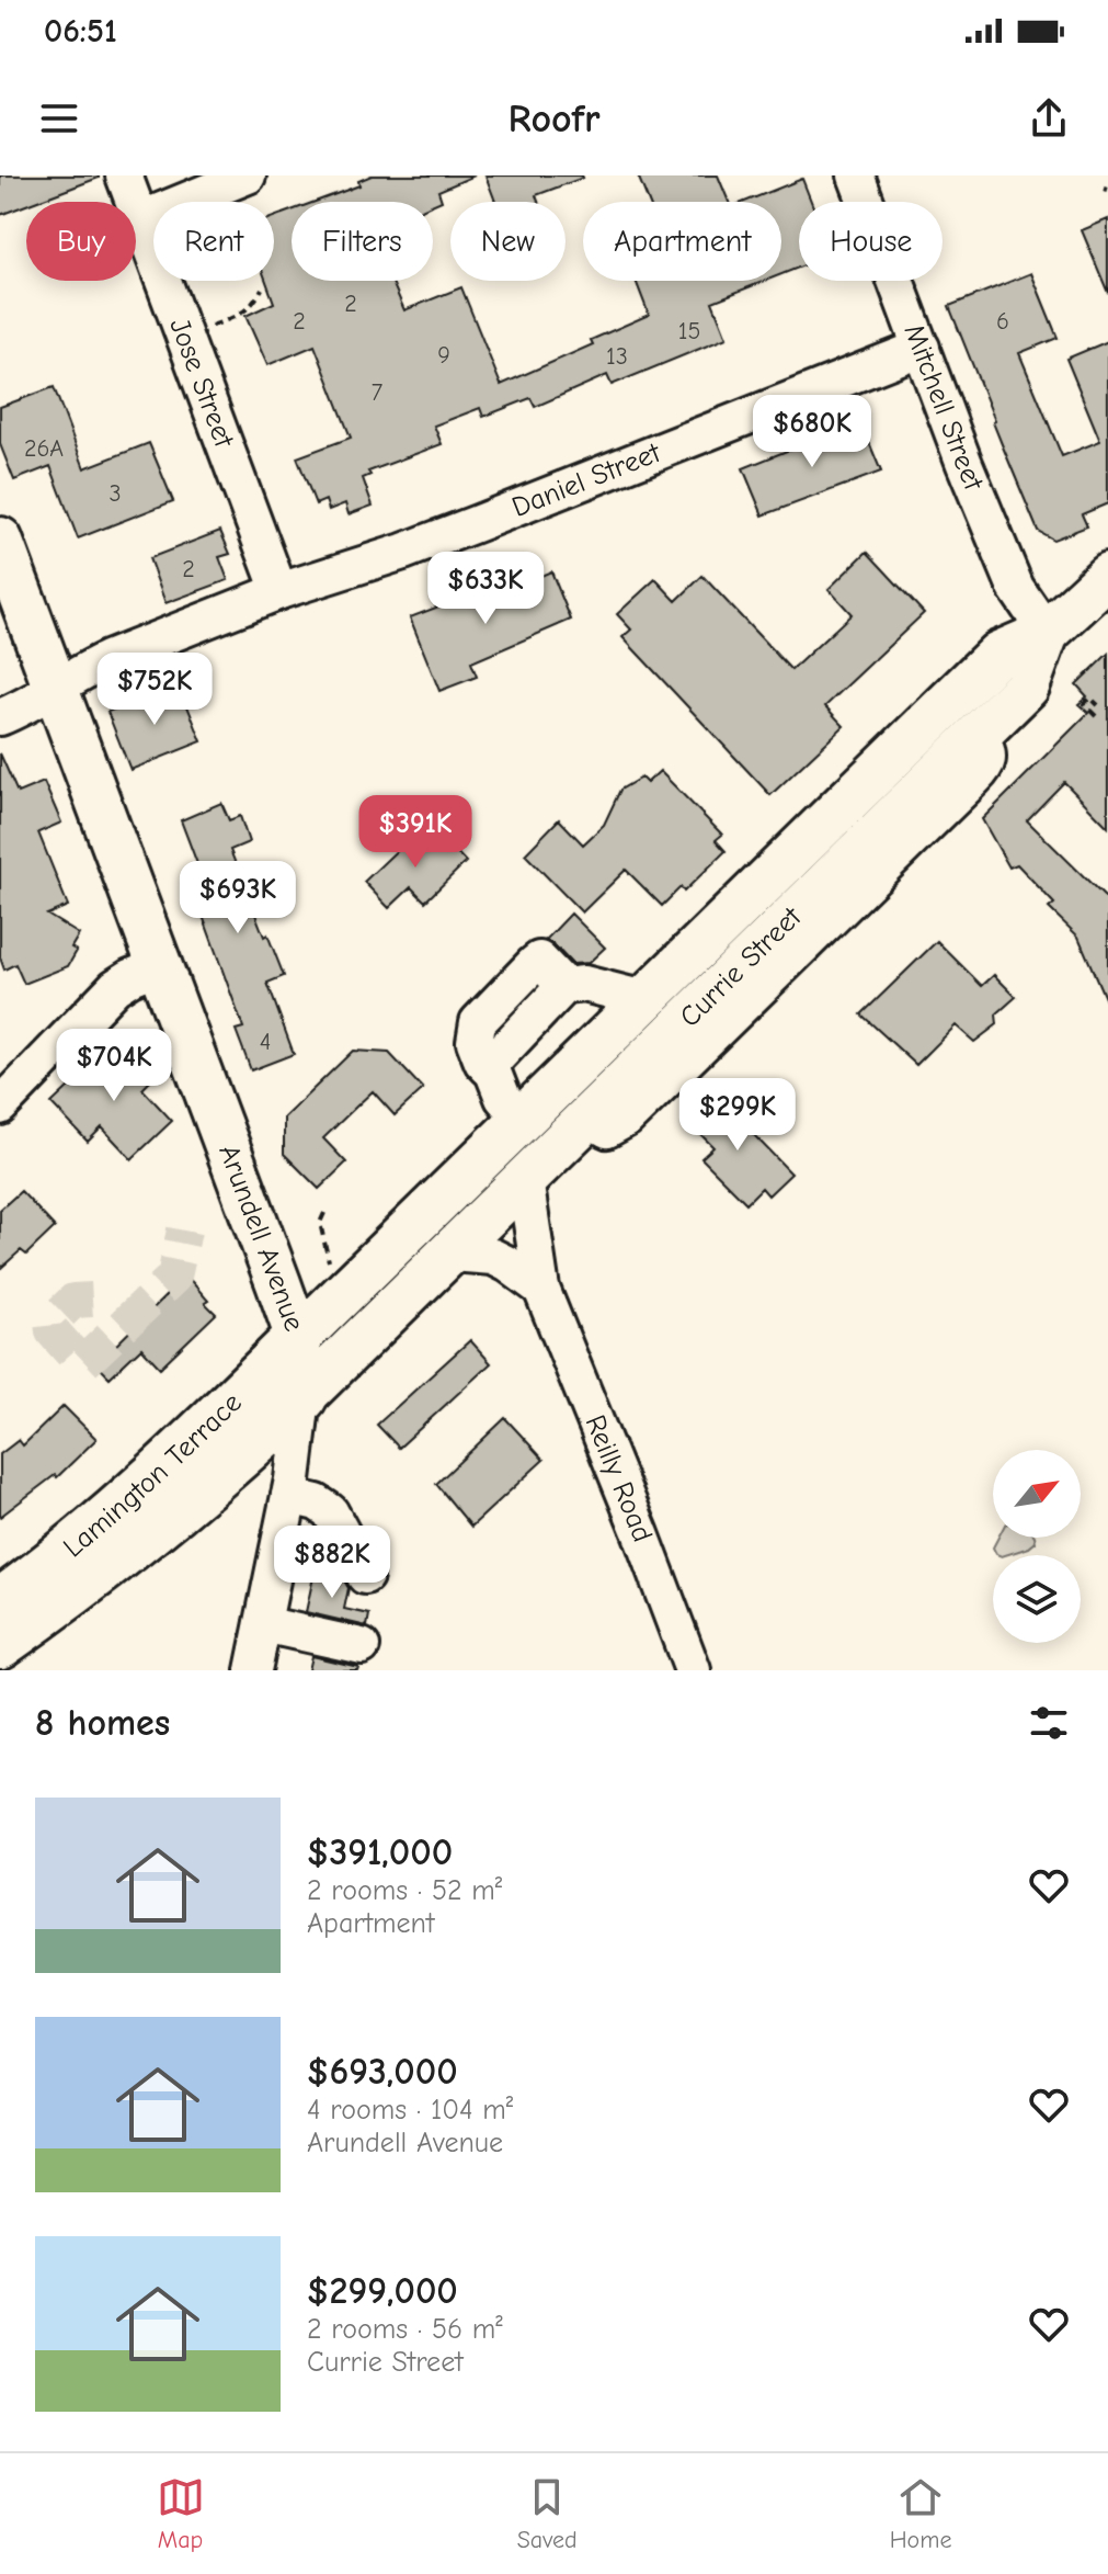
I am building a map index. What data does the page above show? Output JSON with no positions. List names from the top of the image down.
{
  "streets": {
    "highway": ["Lamington Terrace"],
    "main road": ["Currie Street", "Arundell Avenue"],
    "street": [
      "Jose Street",
      "Mitchell Street",
      "Daniel Street",
      "Reilly Road"
    ]
  },
  "crossings": [
    ["Jose Street", "Daniel Street"],
    ["Mitchell Street", "Daniel Street"],
    ["Mitchell Street", "Currie Street"],
    ["Daniel Street", "Arundell Avenue"],
    ["Currie Street", "Arundell Avenue"],
    ["Currie Street", "Lamington Terrace"],
    ["Currie Street", "Reilly Road"],
    ["Arundell Avenue", "Lamington Terrace"]
  ],
  "house_numbers": [
    "2",
    "2",
    "6",
    "15",
    "9",
    "13",
    "7",
    "26A",
    "3",
    "2",
    "4"
  ],
  "north": "top right",
  "page": {
    "status": "06:51",
    "header": "Roofr",
    "chip": [
      "Buy",
      "Rent",
      "Filters",
      "New",
      "Apartment",
      "House"
    ],
    "price": [
      "$680K",
      "$633K",
      "$752K",
      "$391K",
      "$693K",
      "$704K",
      "$299K",
      "$882K"
    ],
    "heading": "8 homes",
    "list": [
      {
        "name": "$391,000",
        "note": "2 rooms · 52 m² · Apartment"
      },
      {
        "name": "$693,000",
        "note": "4 rooms · 104 m² · Arundell Avenue"
      },
      {
        "name": "$299,000",
        "note": "2 rooms · 56 m² · Currie Street"
      }
    ],
    "tabs": ["Map", "Saved", "Home"]
  }
}
